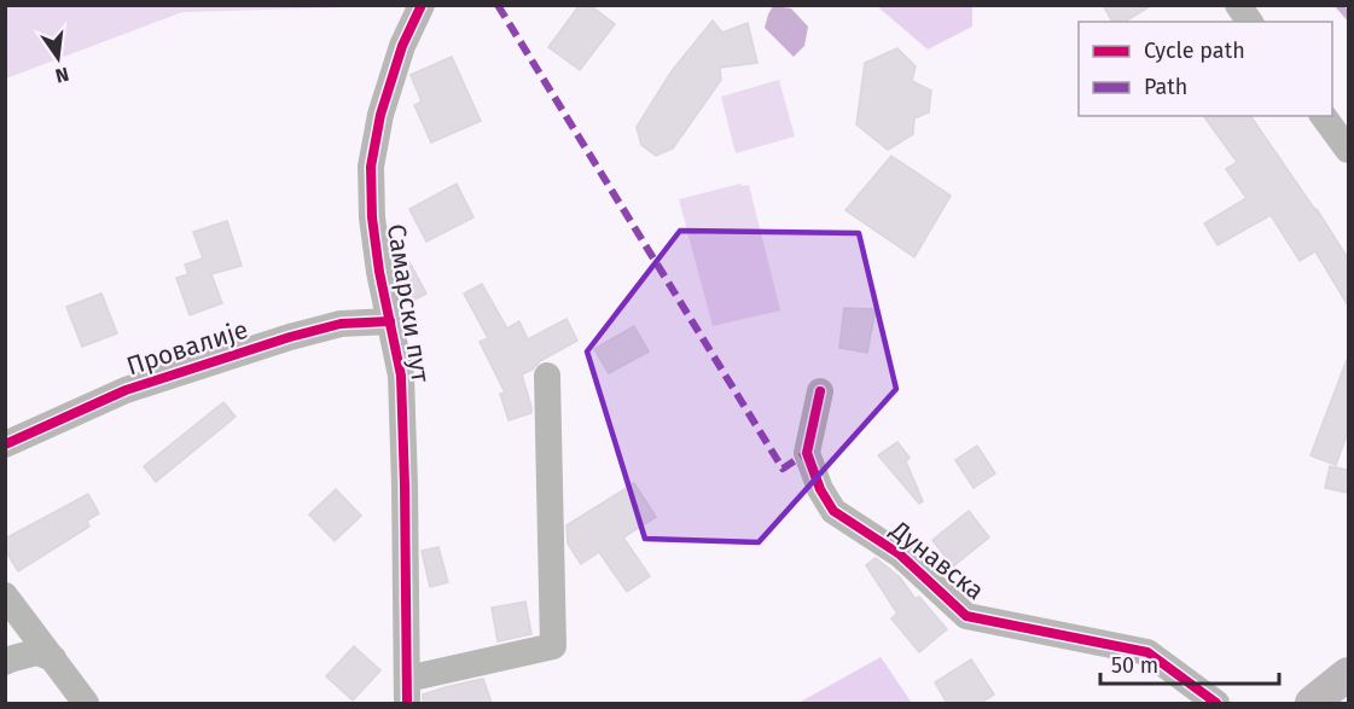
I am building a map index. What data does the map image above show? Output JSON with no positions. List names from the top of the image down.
{
  "streets": {
    "street": ["Самарски пут", "Провалије", "Дунавска"]
  },
  "crossings": [
    ["Самарски пут", "Провалије"]
  ],
  "legend": ["Cycle path", "Path"],
  "scale_bar": "50 m",
  "north": "bottom"
}
